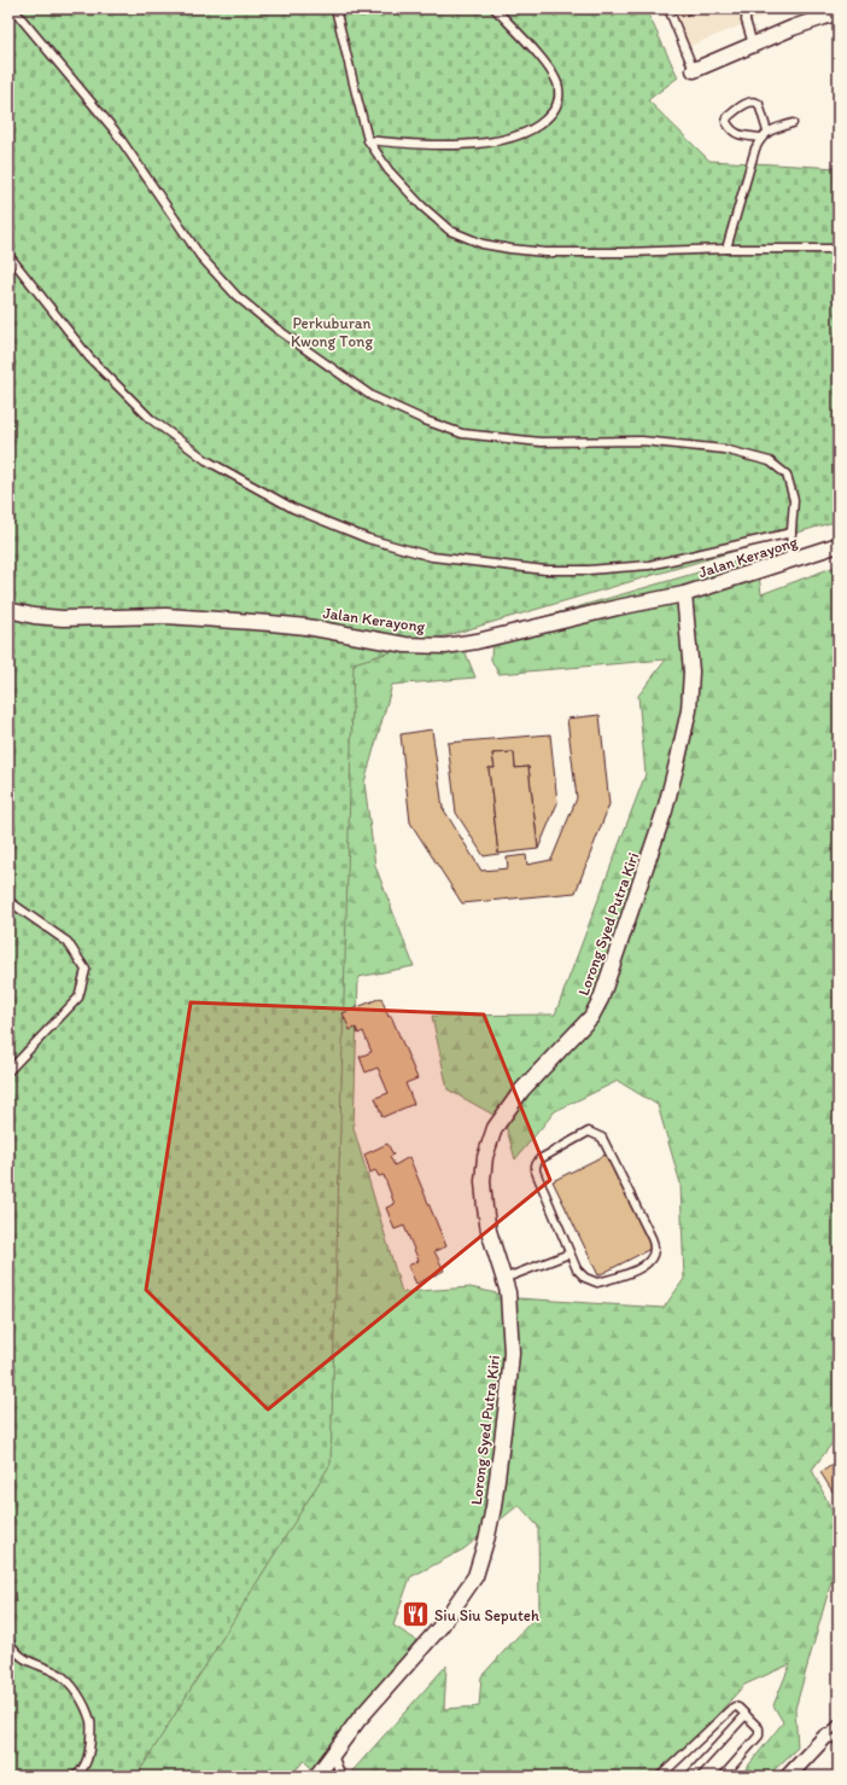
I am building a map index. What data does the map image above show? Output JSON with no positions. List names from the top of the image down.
{
  "streets": {
    "street": ["Jalan Kerayong", "Lorong Syed Putra Kiri"]
  },
  "crossings": [
    ["Jalan Kerayong", "Lorong Syed Putra Kiri"]
  ],
  "parks": ["Perkuburan Kwong Tong"],
  "places": {
    "restaurant": ["Siu Siu Seputeh"]
  }
}
